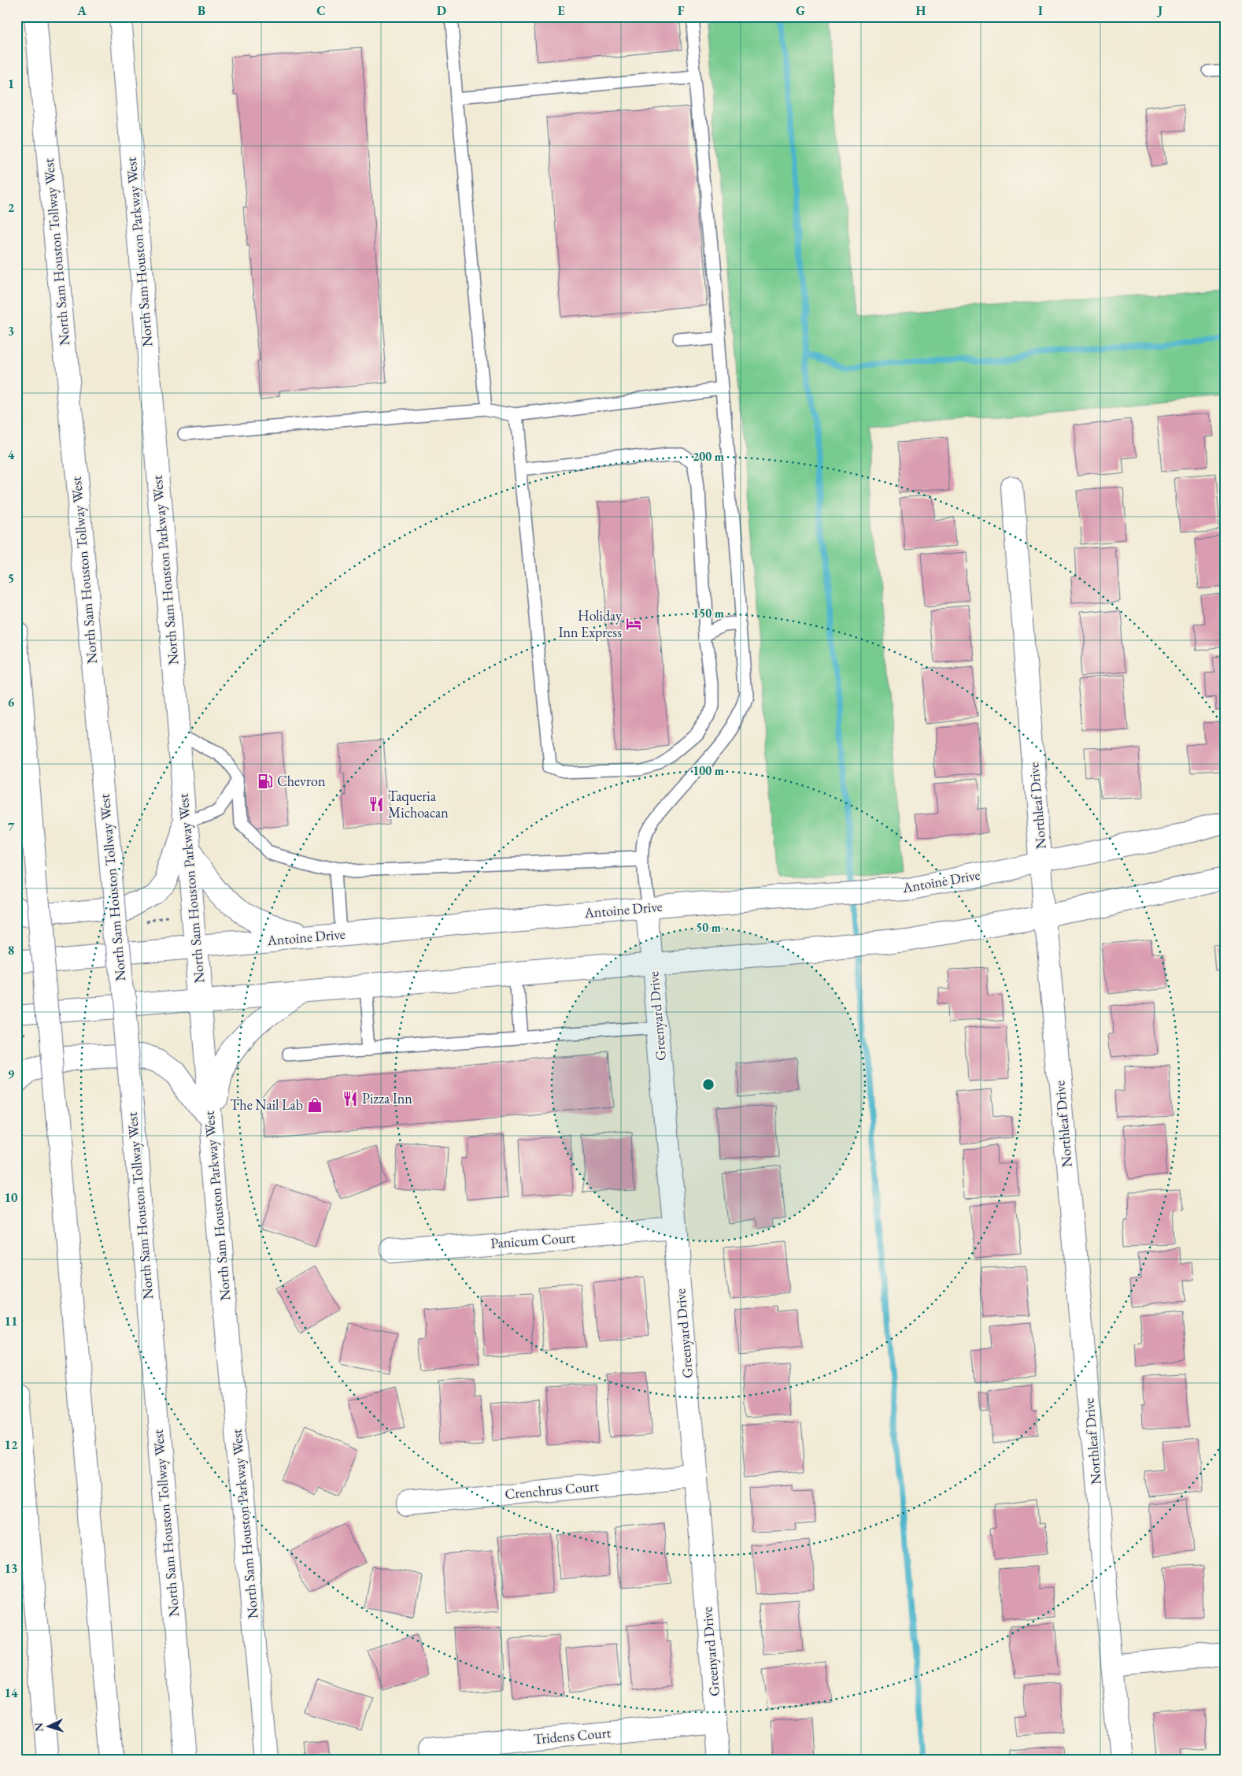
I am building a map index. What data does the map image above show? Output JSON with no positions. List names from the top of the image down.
{
  "streets": {
    "main road": [
      "North Sam Houston Tollway West",
      "North Sam Houston Parkway West",
      "Northleaf Drive",
      "Antoine Drive",
      "Greenyard Drive",
      "Panicum Court",
      "Crenchrus Court",
      "Tridens Court"
    ]
  },
  "crossings": [
    ["North Sam Houston Parkway West", "Antoine Drive"],
    ["Northleaf Drive", "Antoine Drive"],
    ["Antoine Drive", "Greenyard Drive"],
    ["Greenyard Drive", "Panicum Court"],
    ["Greenyard Drive", "Crenchrus Court"],
    ["Greenyard Drive", "Tridens Court"]
  ],
  "places": {
    "hotel": ["Holiday Inn Express"],
    "fuel station": ["Chevron"],
    "restaurant": ["Taqueria Michoacan", "Pizza Inn"],
    "shop": ["The Nail Lab"]
  },
  "north": "left",
  "grid": {
    "columns": [
      "A",
      "B",
      "C",
      "D",
      "E",
      "F",
      "G",
      "H",
      "I",
      "J"
    ],
    "rows": [
      "1",
      "2",
      "3",
      "4",
      "5",
      "6",
      "7",
      "8",
      "9",
      "10",
      "11",
      "12",
      "13",
      "14"
    ]
  },
  "rings": [
    "200 m",
    "150 m",
    "100 m",
    "50 m"
  ]
}
